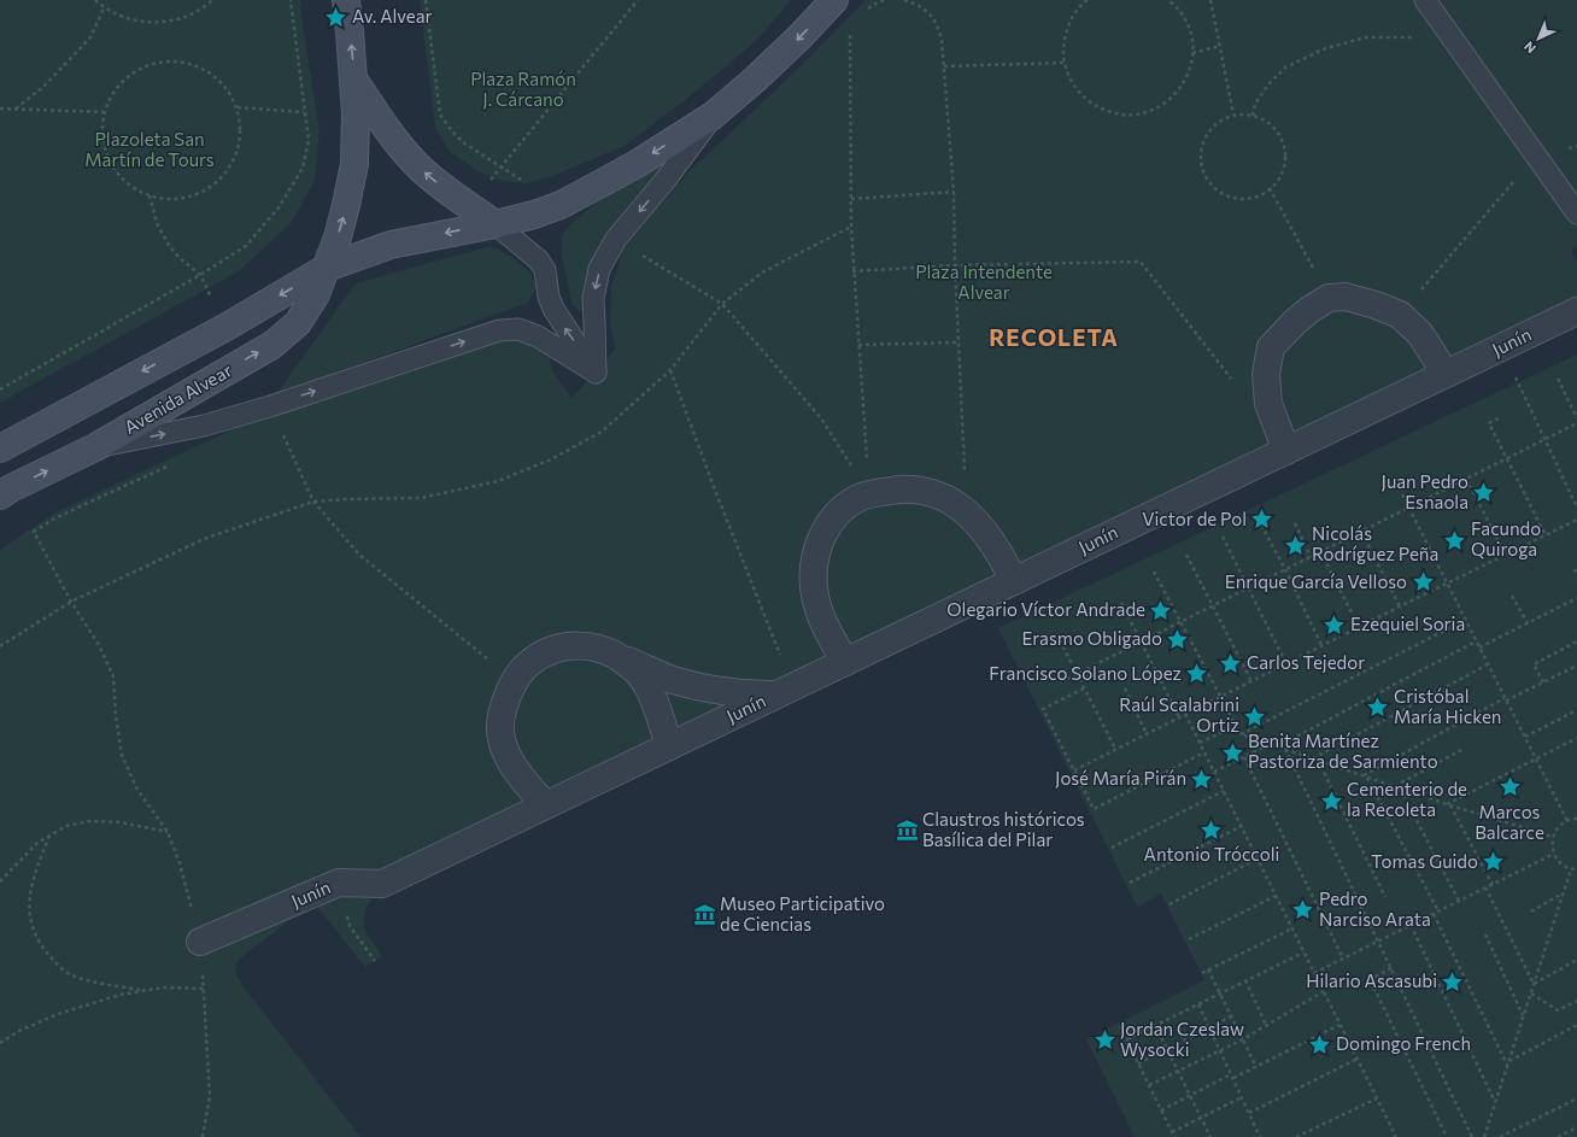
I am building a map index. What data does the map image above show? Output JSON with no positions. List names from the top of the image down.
{
  "streets": {
    "main road": ["Avenida Alvear"],
    "street": ["Junín"]
  },
  "one_way": ["Avenida Alvear"],
  "districts": ["RECOLETA"],
  "parks": ["Plaza Ramón J. Cárcano", "Plazoleta San Martín de Tours", "Plaza Intendente Alvear"],
  "places": {
    "place": [
      "Av. Alvear",
      "Juan Pedro Esnaola",
      "Victor de Pol",
      "Facundo Quiroga",
      "Nicolás Rodríguez Peña",
      "Enrique García Velloso",
      "Olegario Víctor Andrade",
      "Ezequiel Soria",
      "Erasmo Obligado",
      "Carlos Tejedor",
      "Francisco Solano López",
      "Cristóbal María Hicken",
      "Raúl Scalabrini Ortiz",
      "Benita Martínez Pastoriza de Sarmiento",
      "José María Pirán",
      "Marcos Balcarce",
      "Cementerio de la Recoleta",
      "Antonio Tróccoli",
      "Tomas Guido",
      "Pedro Narciso Arata",
      "Hilario Ascasubi",
      "Jordan Czeslaw Wysocki",
      "Domingo French"
    ],
    "museum": ["Claustros históricos Basílica del Pilar", "Museo Participativo de Ciencias"]
  },
  "north": "bottom left"
}
